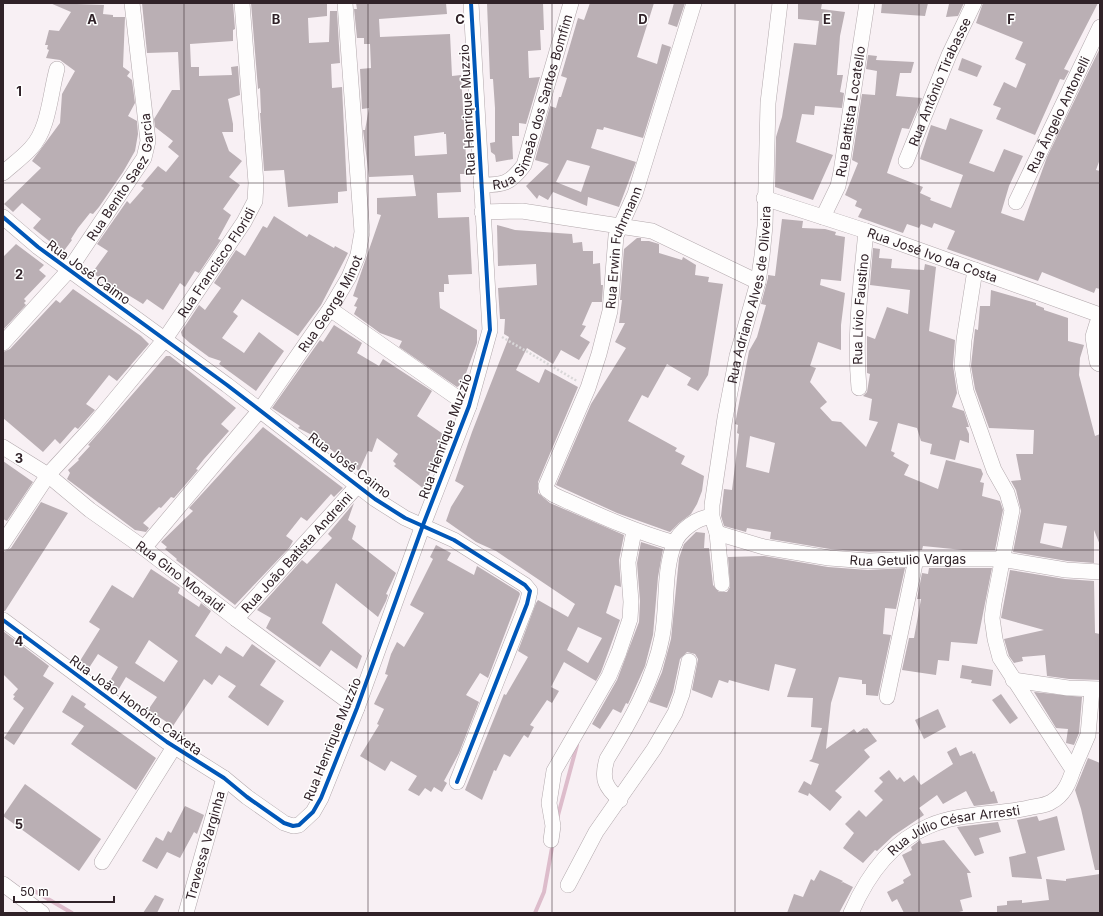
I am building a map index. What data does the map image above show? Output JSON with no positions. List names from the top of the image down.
{
  "streets": {
    "street": [
      "Rua Antônio Tirabasse",
      "Rua Simeão dos Santos Bomfim",
      "Rua Henrique Muzzio",
      "Rua Battista Locatello",
      "Rua Ângelo Antonelli",
      "Rua Benito Saez Garcia",
      "Rua Erwin Fuhrmann",
      "Rua José Ivo da Costa",
      "Rua Francisco Floridi",
      "Rua José Caimo",
      "Rua Adriano Alves de Oliveira",
      "Rua George Minot",
      "Rua Lívio Faustino",
      "Rua João Batista Andreini",
      "Rua Getulio Vargas",
      "Rua Gino Monaldi",
      "Rua João Honório Caixeta",
      "Rua Júlio César Arresti",
      "Travessa Varginha"
    ]
  },
  "crossings": [
    ["Rua Simeão dos Santos Bomfim", "Rua Henrique Muzzio"],
    ["Rua Henrique Muzzio", "Rua José Caimo"],
    ["Rua Henrique Muzzio", "Rua Gino Monaldi"],
    ["Rua Henrique Muzzio", "Rua João Honório Caixeta"],
    ["Rua Battista Locatello", "Rua José Ivo da Costa"],
    ["Rua Benito Saez Garcia", "Rua José Caimo"],
    ["Rua José Ivo da Costa", "Rua Adriano Alves de Oliveira"],
    ["Rua José Ivo da Costa", "Rua Lívio Faustino"],
    ["Rua Francisco Floridi", "Rua José Caimo"],
    ["Rua Francisco Floridi", "Rua Gino Monaldi"],
    ["Rua José Caimo", "Rua George Minot"],
    ["Rua José Caimo", "Rua João Batista Andreini"],
    ["Rua Adriano Alves de Oliveira", "Rua Getulio Vargas"],
    ["Rua George Minot", "Rua Gino Monaldi"],
    ["Rua João Batista Andreini", "Rua Gino Monaldi"],
    ["Rua João Honório Caixeta", "Travessa Varginha"]
  ],
  "scale_bar": "50 m",
  "grid": {
    "columns": [
      "A",
      "B",
      "C",
      "D",
      "E",
      "F"
    ],
    "rows": [
      "1",
      "2",
      "3",
      "4",
      "5"
    ]
  }
}
